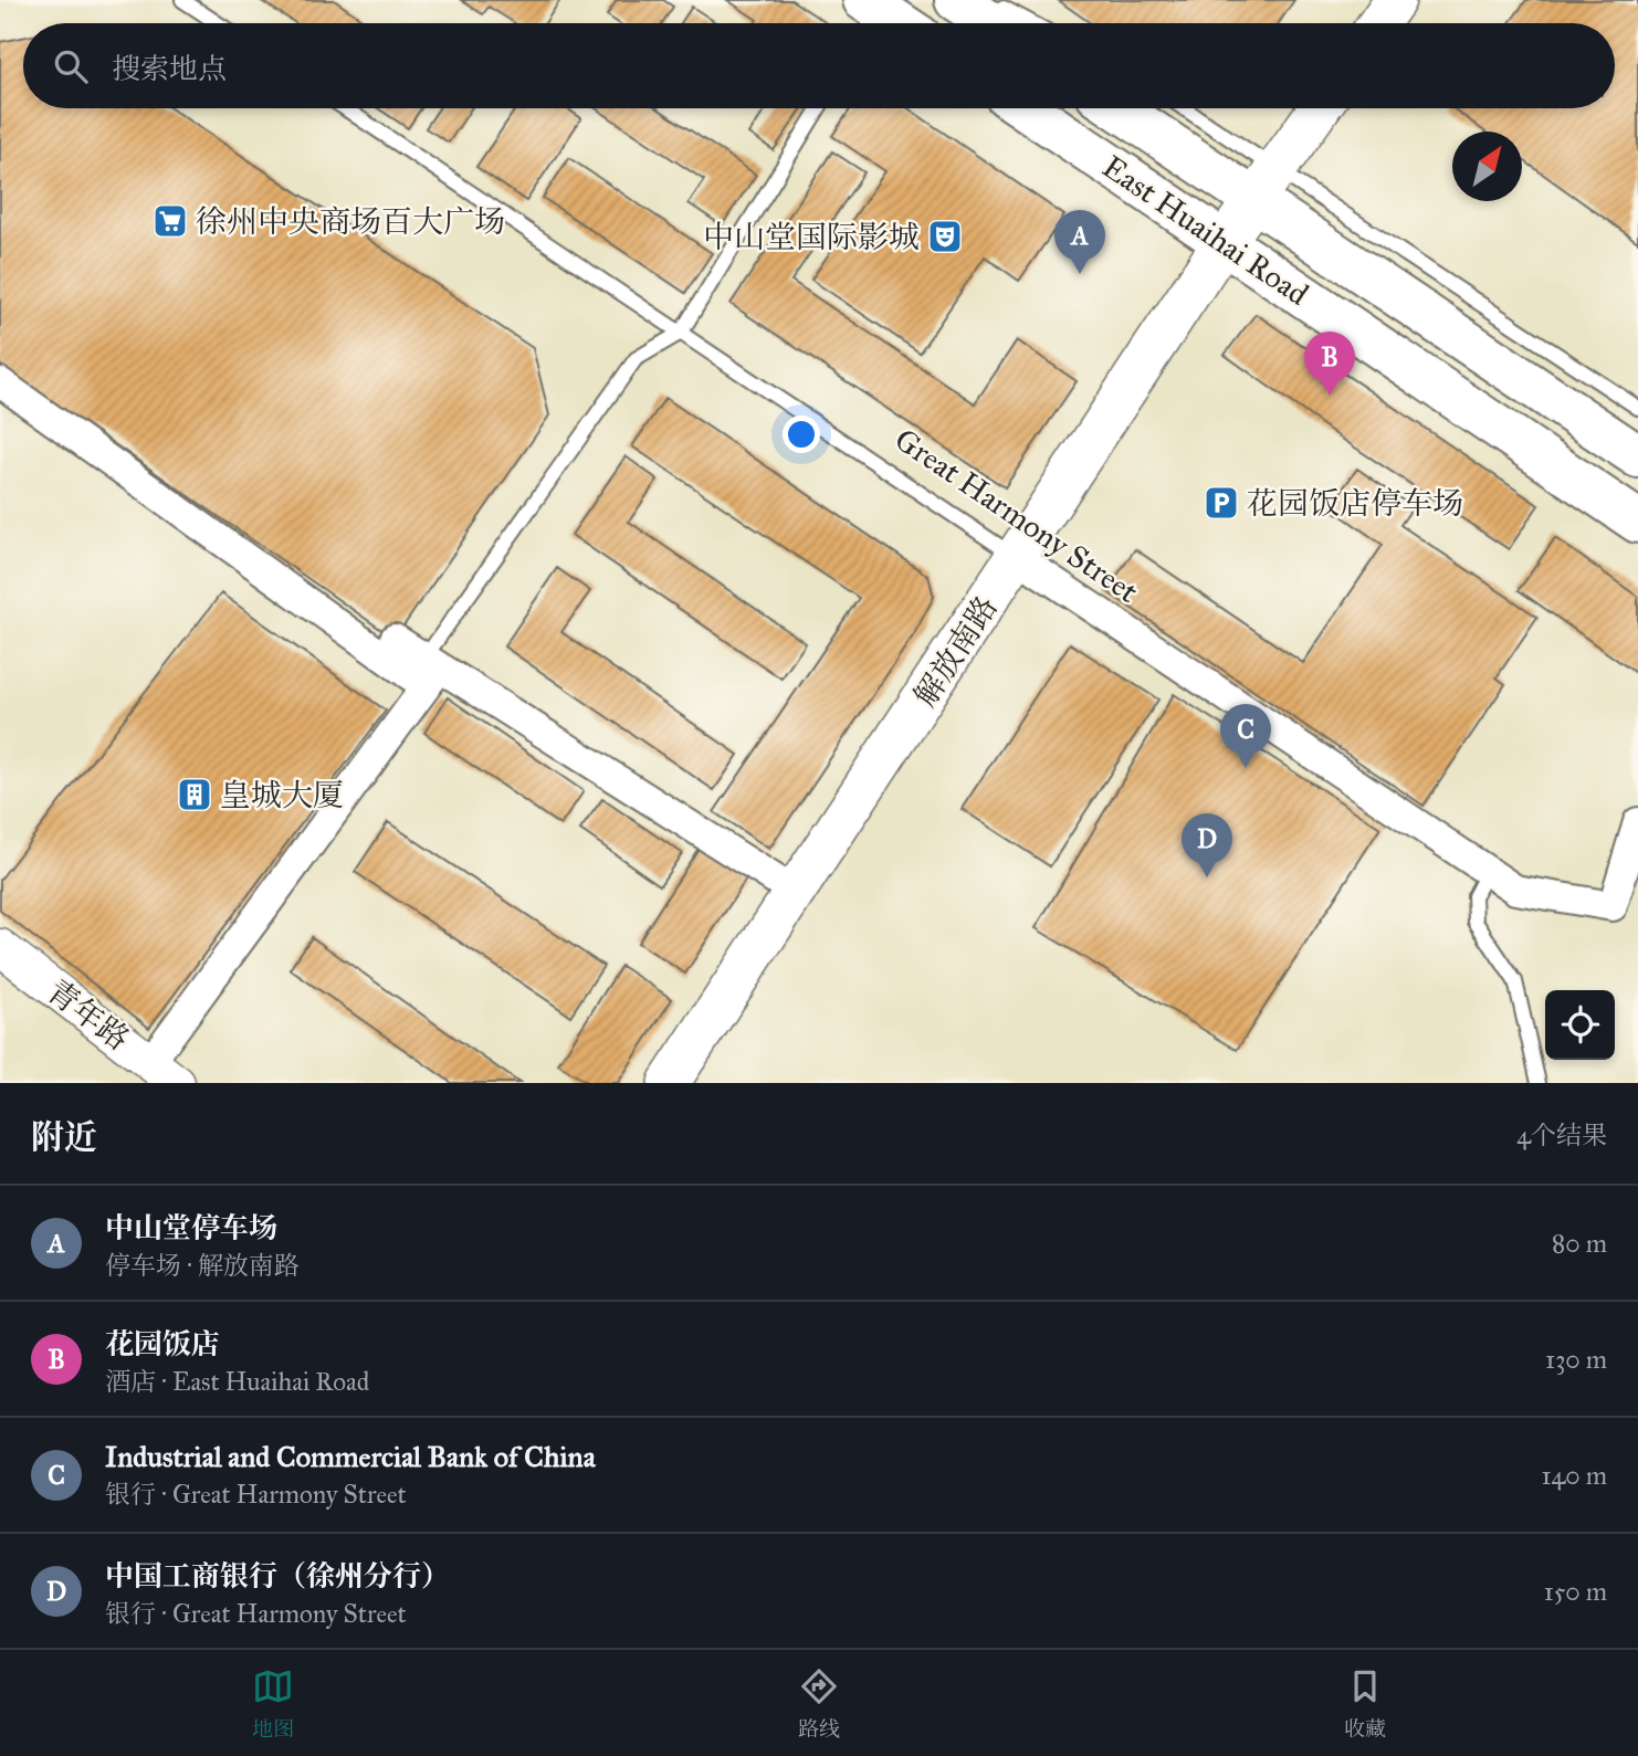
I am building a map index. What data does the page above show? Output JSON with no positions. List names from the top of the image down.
{
  "streets": {
    "main road": ["East Huaihai Road", "解放南路"],
    "street": ["Great Harmony Street", "青年路"]
  },
  "crossings": [
    ["East Huaihai Road", "解放南路"],
    ["Great Harmony Street", "解放南路"]
  ],
  "places": {
    "supermarket": ["徐州中央商场百大广场"],
    "theatre": ["中山堂国际影城"],
    "parking": ["花园饭店停车场"],
    "building": ["皇城大厦"]
  },
  "north": "top right",
  "page": {
    "search": "搜索地点",
    "pins": [
      "A",
      "B",
      "C",
      "D"
    ],
    "heading": ["附近", "4个结果"],
    "list": [
      {
        "mark": "A",
        "name": "中山堂停车场",
        "note": "停车场 · 解放南路",
        "value": "80 m"
      },
      {
        "mark": "B",
        "name": "花园饭店",
        "note": "酒店 · East Huaihai Road",
        "value": "130 m"
      },
      {
        "mark": "C",
        "name": "Industrial and Commercial Bank of China",
        "note": "银行 · Great Harmony Street",
        "value": "140 m"
      },
      {
        "mark": "D",
        "name": "中国工商银行（徐州分行）",
        "note": "银行 · Great Harmony Street",
        "value": "150 m"
      }
    ],
    "nav": ["地图", "路线", "收藏"]
  }
}
